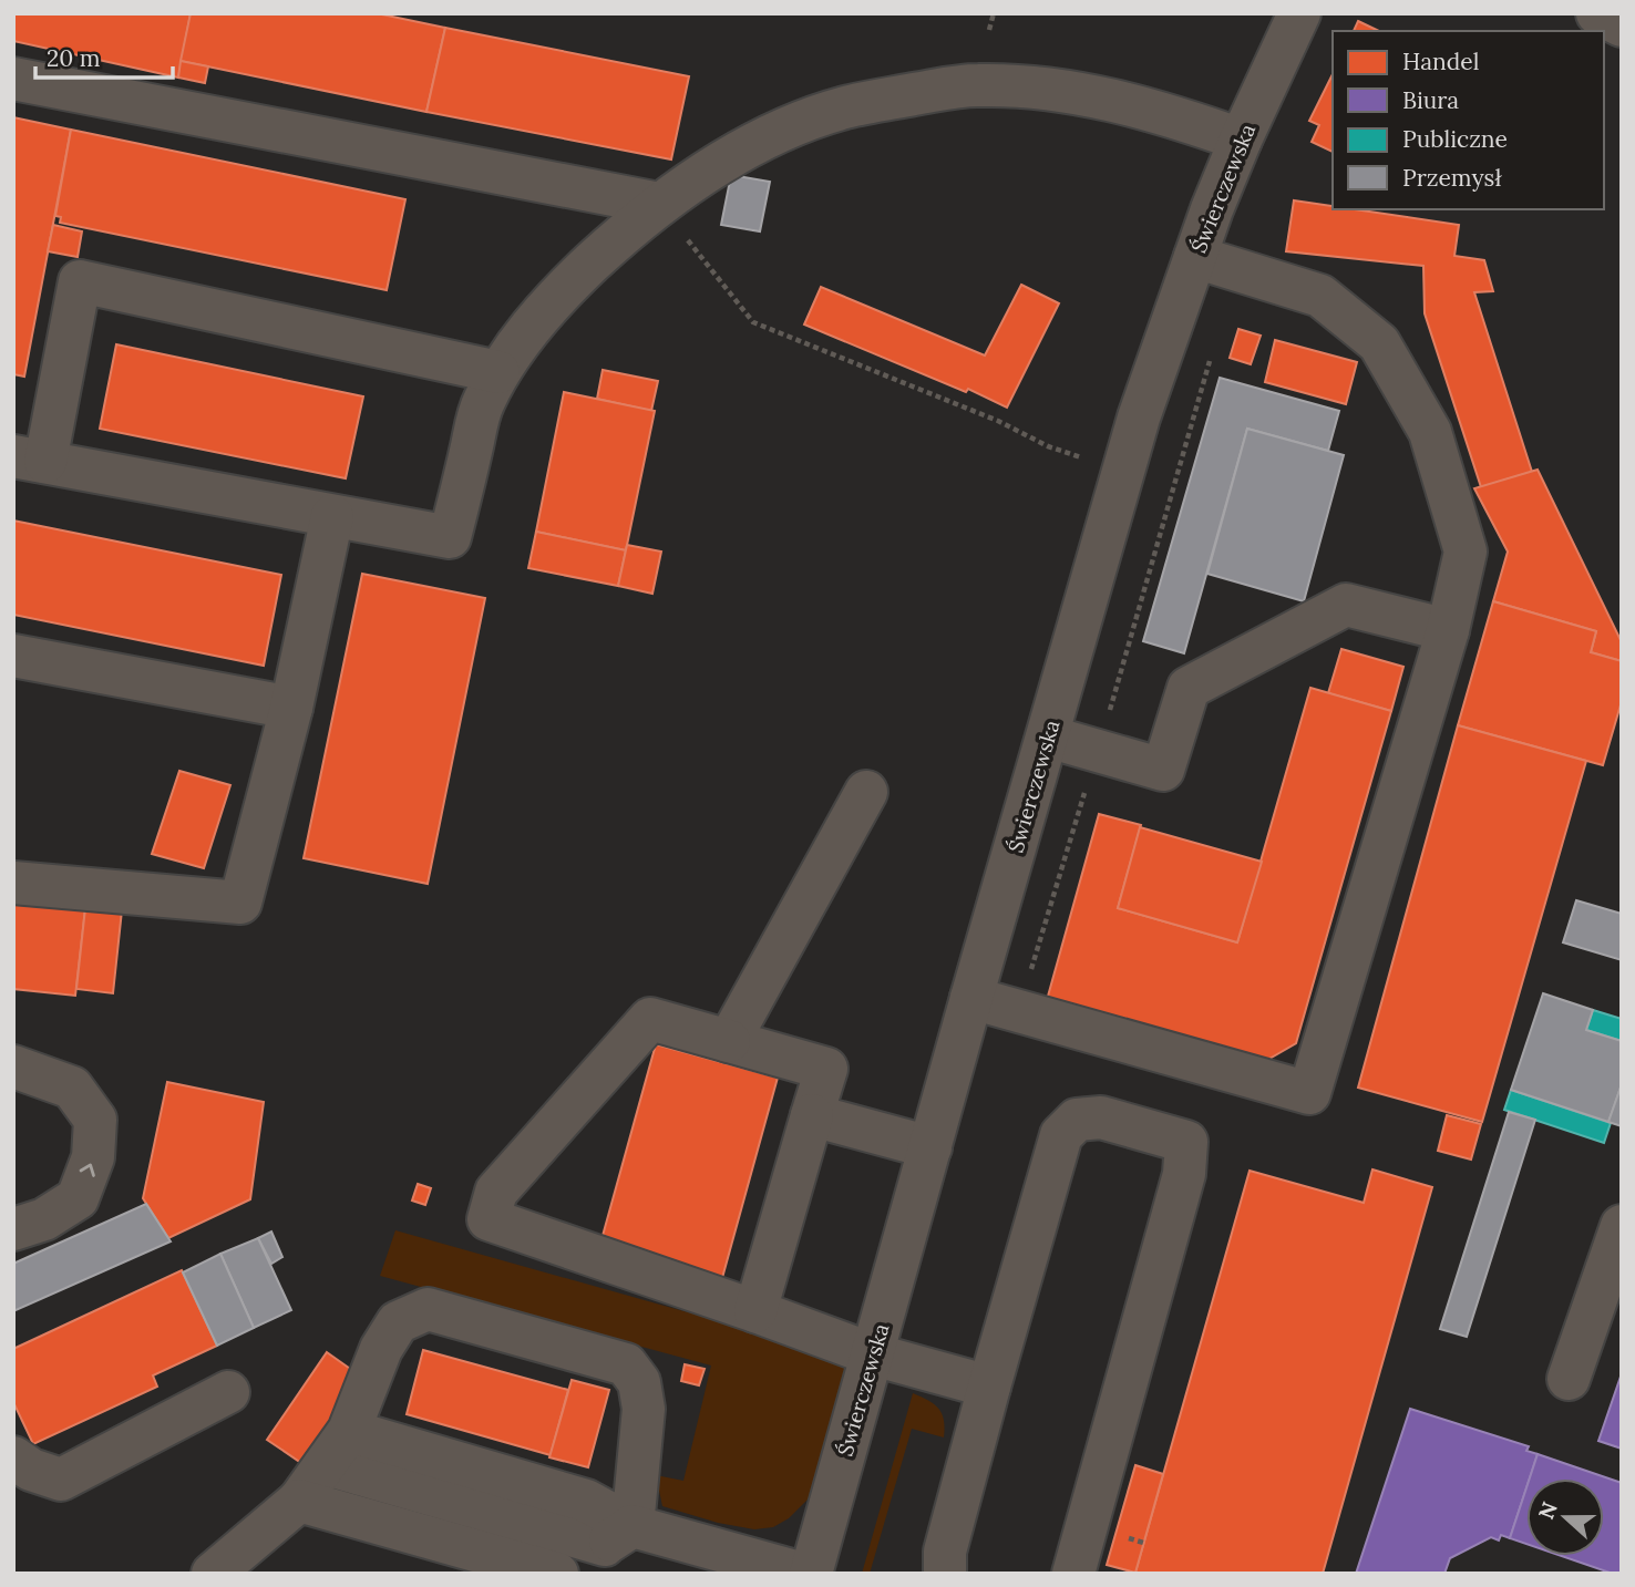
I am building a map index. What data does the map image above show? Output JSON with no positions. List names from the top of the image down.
{
  "streets": {
    "street": ["Świerczewska"]
  },
  "legend": [
    "Handel",
    "Biura",
    "Publiczne",
    "Przemysł"
  ],
  "scale_bar": "20 m",
  "north": "left"
}
